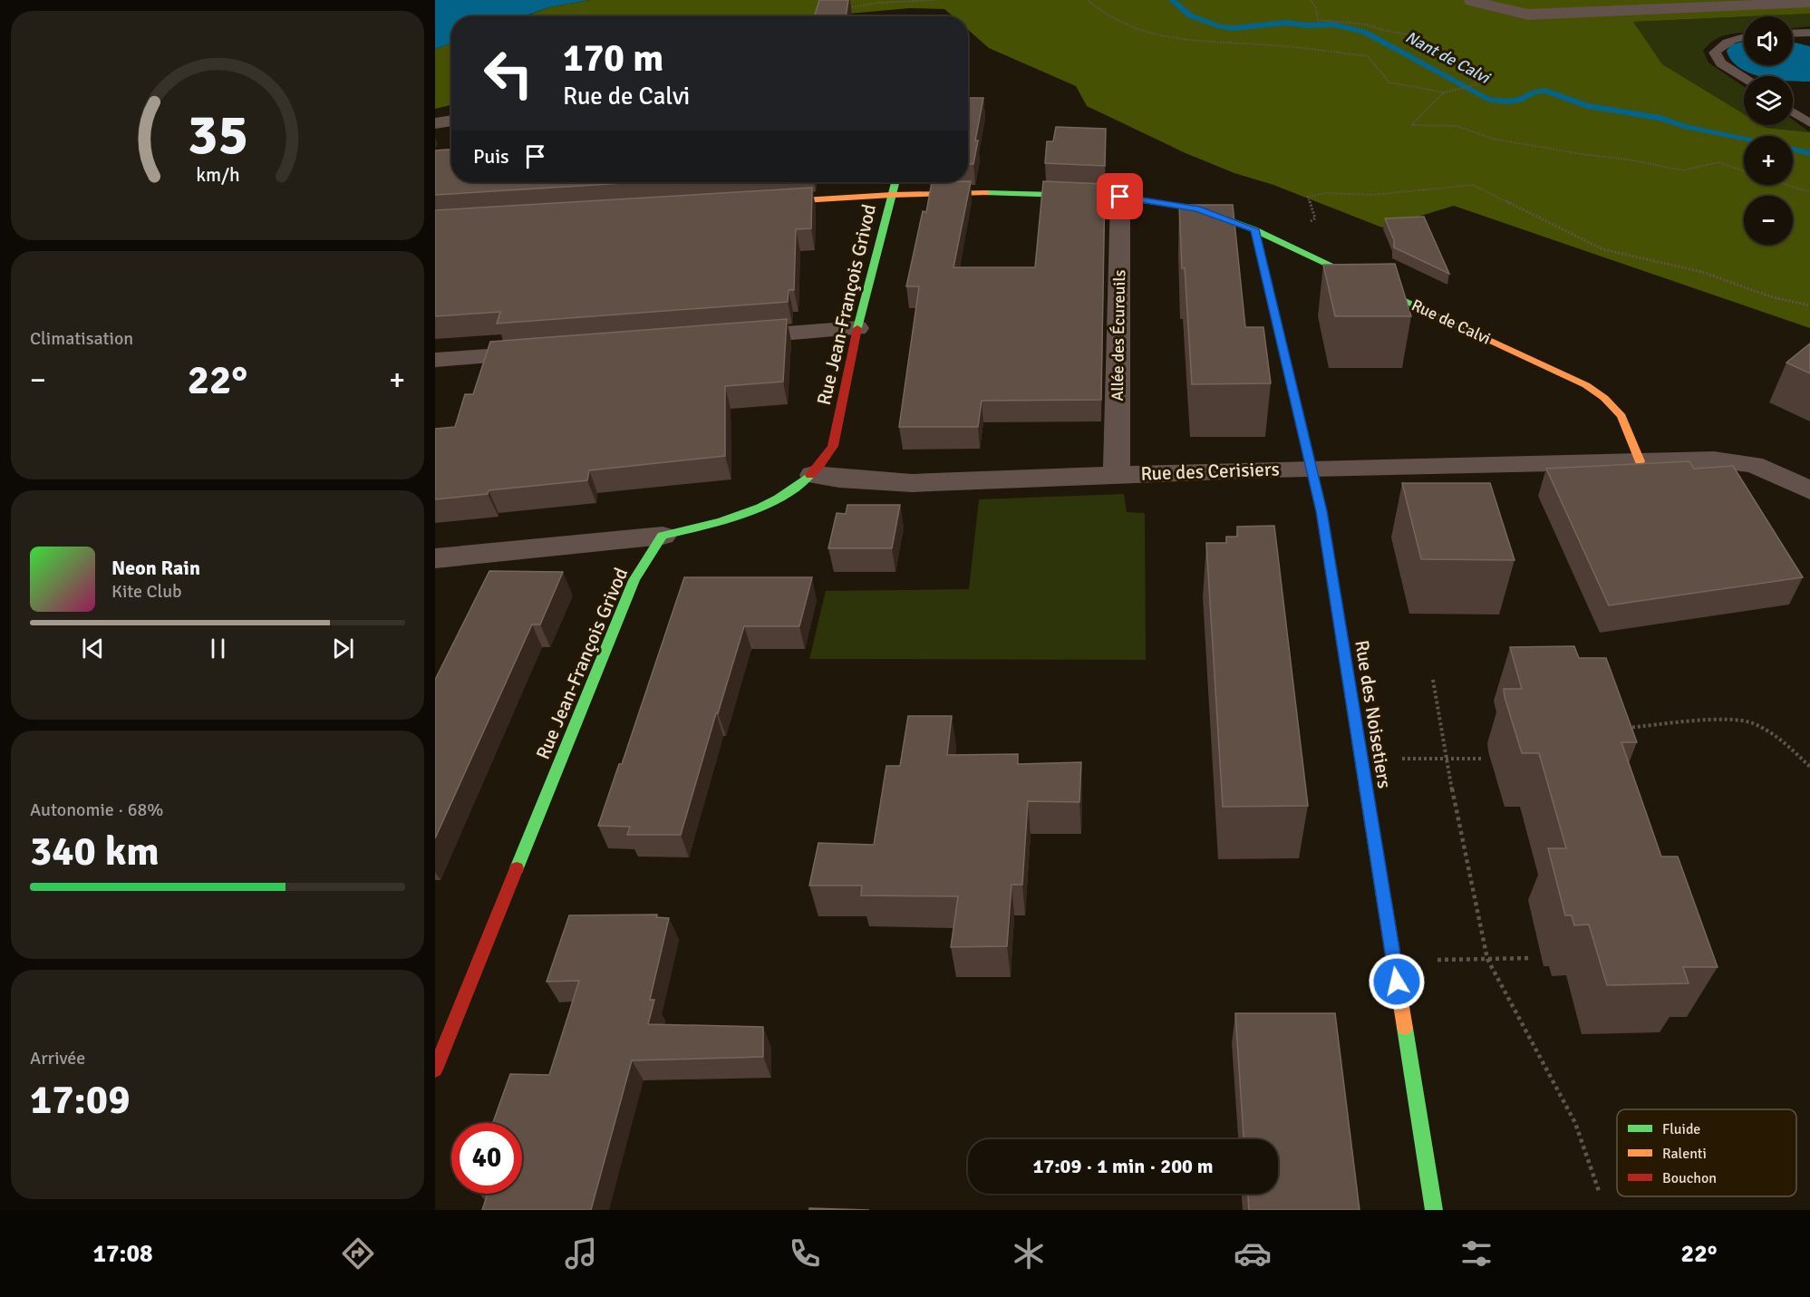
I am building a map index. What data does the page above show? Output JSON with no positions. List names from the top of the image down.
{
  "streets": {
    "street": [
      "Rue Jean-François Grivod",
      "Rue de Calvi",
      "Allée des Écureuils",
      "Rue des Cerisiers",
      "Rue des Noisetiers"
    ]
  },
  "crossings": [
    ["Rue Jean-François Grivod", "Rue de Calvi"],
    ["Rue Jean-François Grivod", "Rue des Cerisiers"],
    ["Rue de Calvi", "Allée des Écureuils"],
    ["Rue de Calvi", "Rue des Cerisiers"],
    ["Rue de Calvi", "Rue des Noisetiers"],
    ["Allée des Écureuils", "Rue des Cerisiers"],
    ["Rue des Cerisiers", "Rue des Noisetiers"]
  ],
  "water": ["Nant de Calvi"],
  "legend": ["Fluide", "Ralenti", "Bouchon"],
  "page": {
    "map_buttons": ["+", "−"],
    "turn": ["170 m", "Rue de Calvi"],
    "then": "Puis",
    "tile": [
      "Climatisation",
      ["Autonomie · 68%", "340 km"],
      ["Arrivée", "17:09"]
    ],
    "heat": ["−", "22°", "+"],
    "song": ["Neon Rain", "Kite Club"],
    "limit": "40",
    "trip": "17:09 · 1 min · 200 m",
    "tabs": ["17:08", "22°"],
    "gauge": ["35", "km/h"]
  }
}
